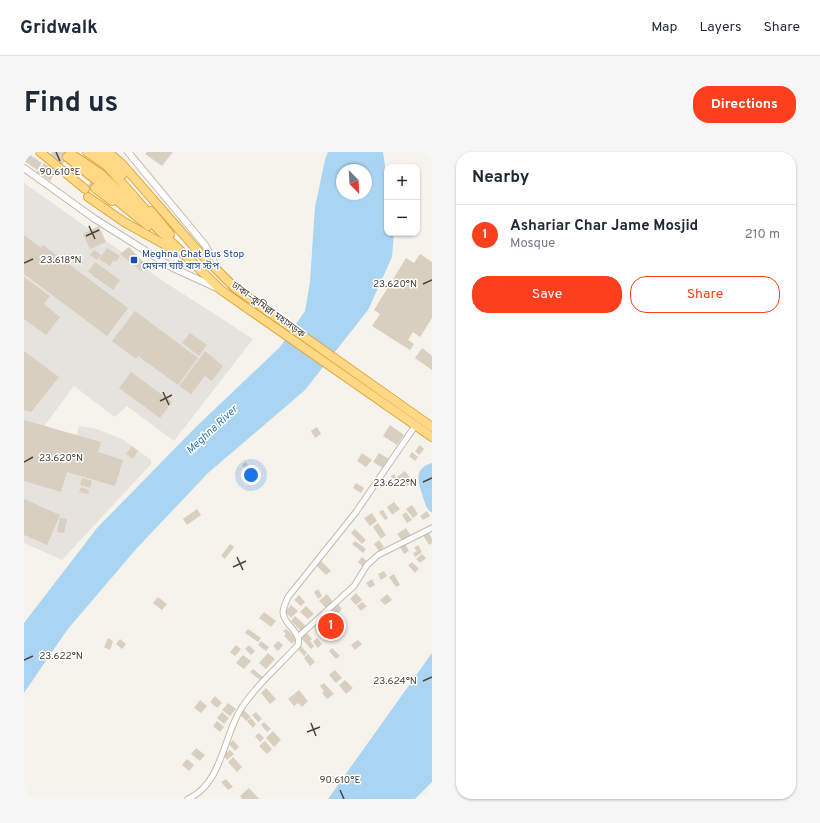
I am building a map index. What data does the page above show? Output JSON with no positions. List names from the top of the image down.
{
  "streets": {
    "highway": ["ঢাকা–কুমিল্লা মহাসড়ক"]
  },
  "water": ["Meghna River"],
  "places": {
    "transit": ["Meghna Ghat Bus Stop মেঘনা ঘাট বাস স্টপ"]
  },
  "north": "bottom right",
  "page": {
    "header": "Gridwalk",
    "nav": ["Map", "Layers", "Share"],
    "title": "Find us",
    "buttons": [
      "Directions",
      ["Save", "Share"]
    ],
    "heading": "Nearby",
    "map_buttons": ["+", "−"],
    "list": [
      {
        "mark": "1",
        "name": "Ashariar Char Jame Mosjid",
        "note": "Mosque",
        "value": "210 m"
      }
    ],
    "pins": "1"
  },
  "coordinates": [
    "90.610°E",
    "23.618°N",
    "23.620°N",
    "23.622°N",
    "23.624°N"
  ]
}
